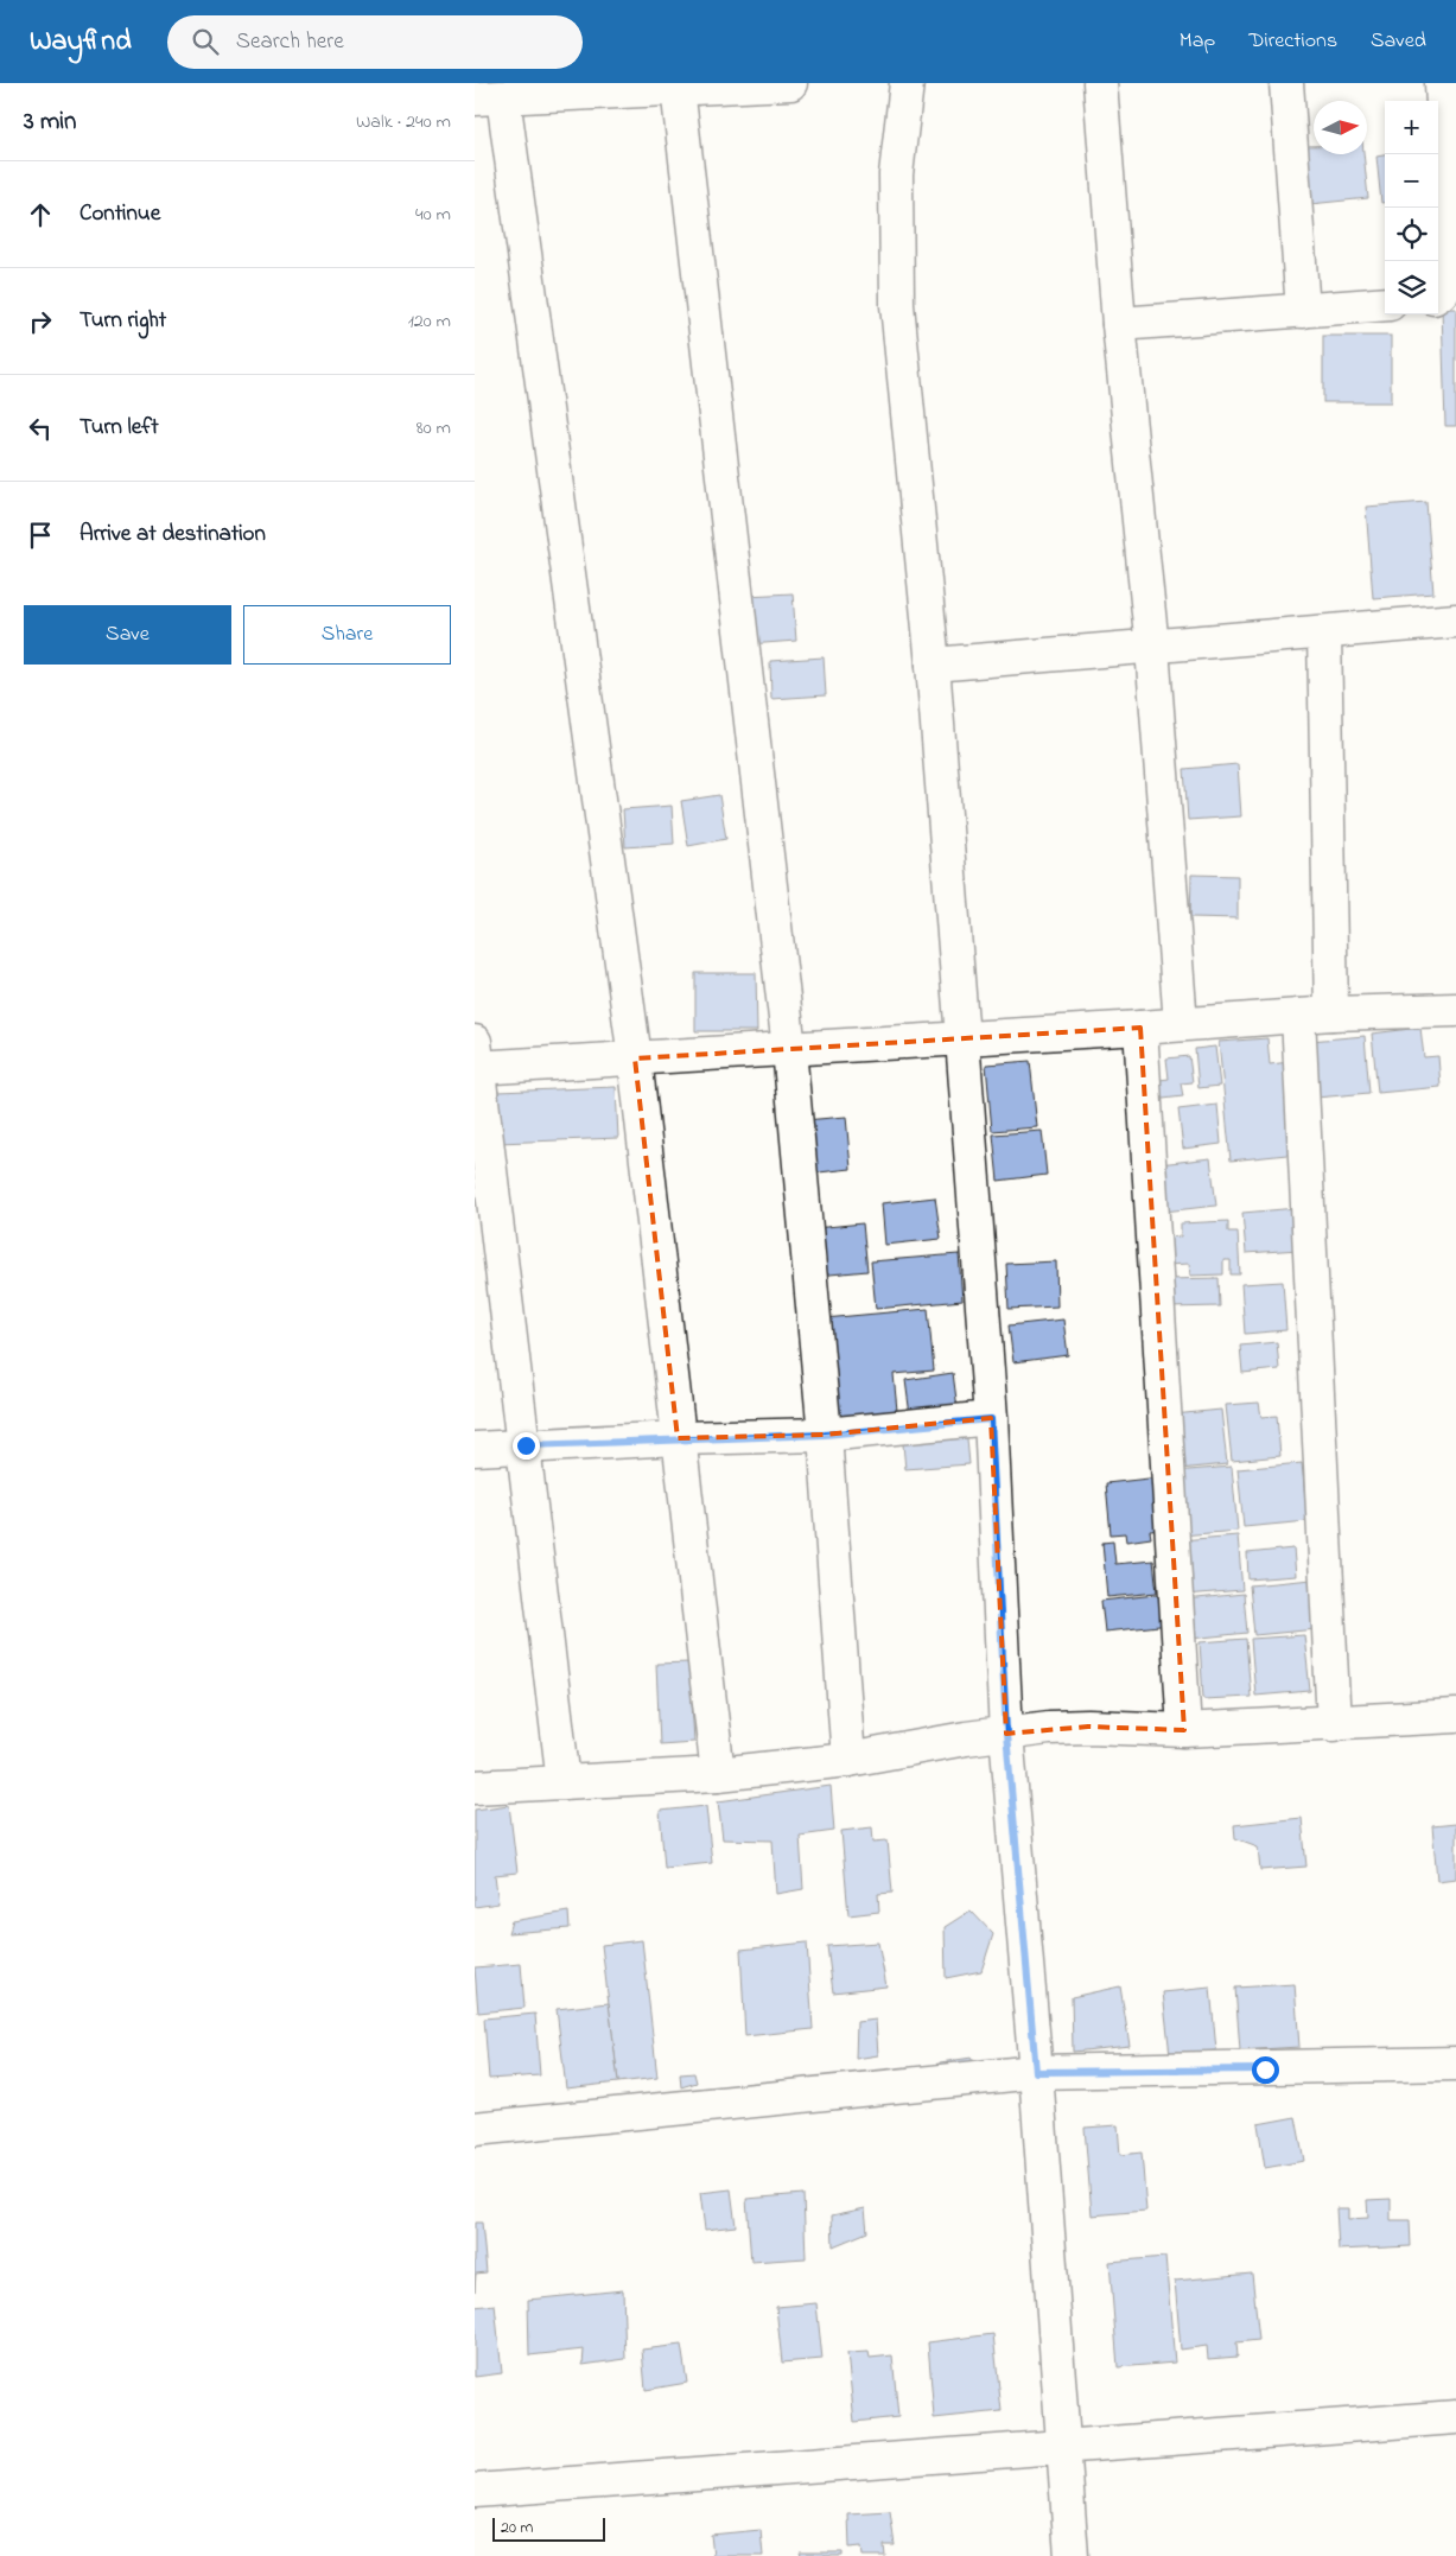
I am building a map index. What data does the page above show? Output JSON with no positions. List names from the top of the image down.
{
  "scale_bar": "20 m",
  "north": "right",
  "page": {
    "header": "Wayfind",
    "search": "Search here",
    "nav": ["Map", "Directions", "Saved"],
    "heading": ["3 min", "Walk · 240 m"],
    "map_buttons": ["+", "−"],
    "list": [
      ["Continue", "40 m"],
      ["Turn right", "120 m"],
      ["Turn left", "80 m"],
      "Arrive at destination"
    ],
    "buttons": ["Save", "Share"],
    "scale": "20 m"
  }
}
